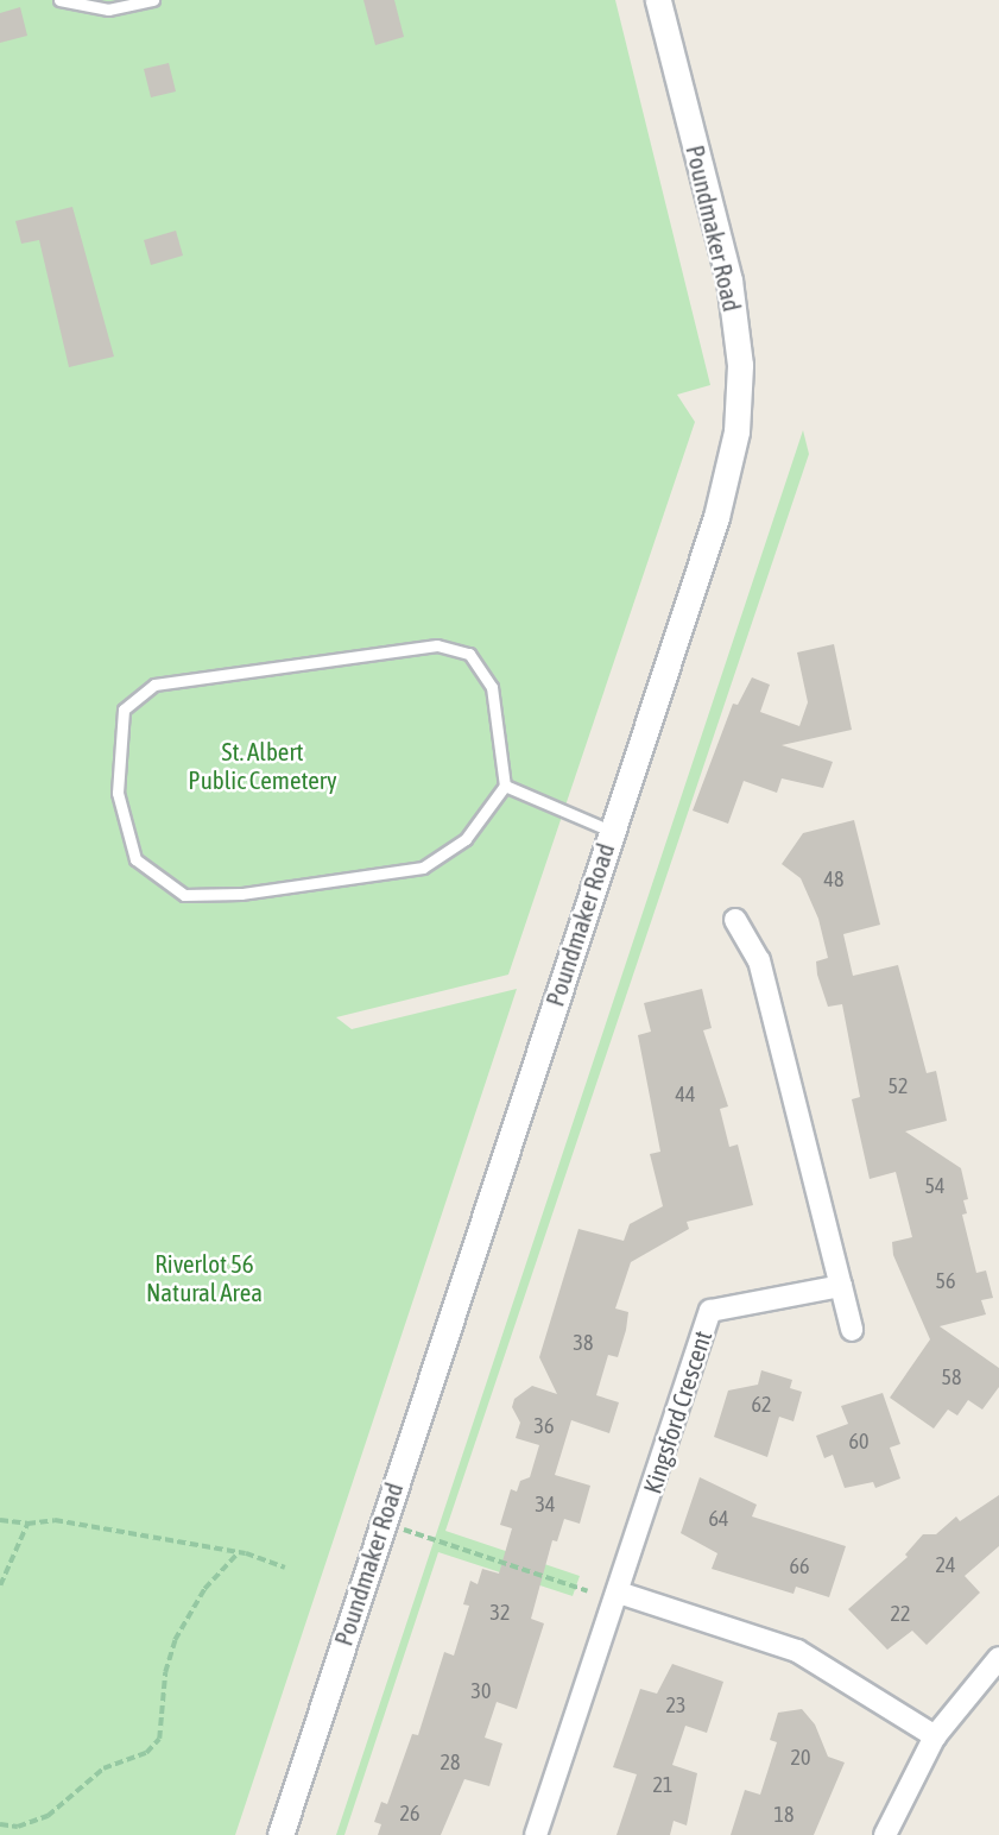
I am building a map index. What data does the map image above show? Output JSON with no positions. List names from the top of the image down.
{
  "streets": {
    "street": ["Poundmaker Road", "Kingsford Crescent"]
  },
  "parks": ["St. Albert Public Cemetery", "Riverlot 56 Natural Area"],
  "house_numbers": [
    "48",
    "52",
    "44",
    "54",
    "56",
    "38",
    "58",
    "62",
    "36",
    "60",
    "34",
    "64",
    "24",
    "66",
    "32",
    "22",
    "30",
    "23",
    "20",
    "28",
    "21",
    "26",
    "18"
  ]
}
